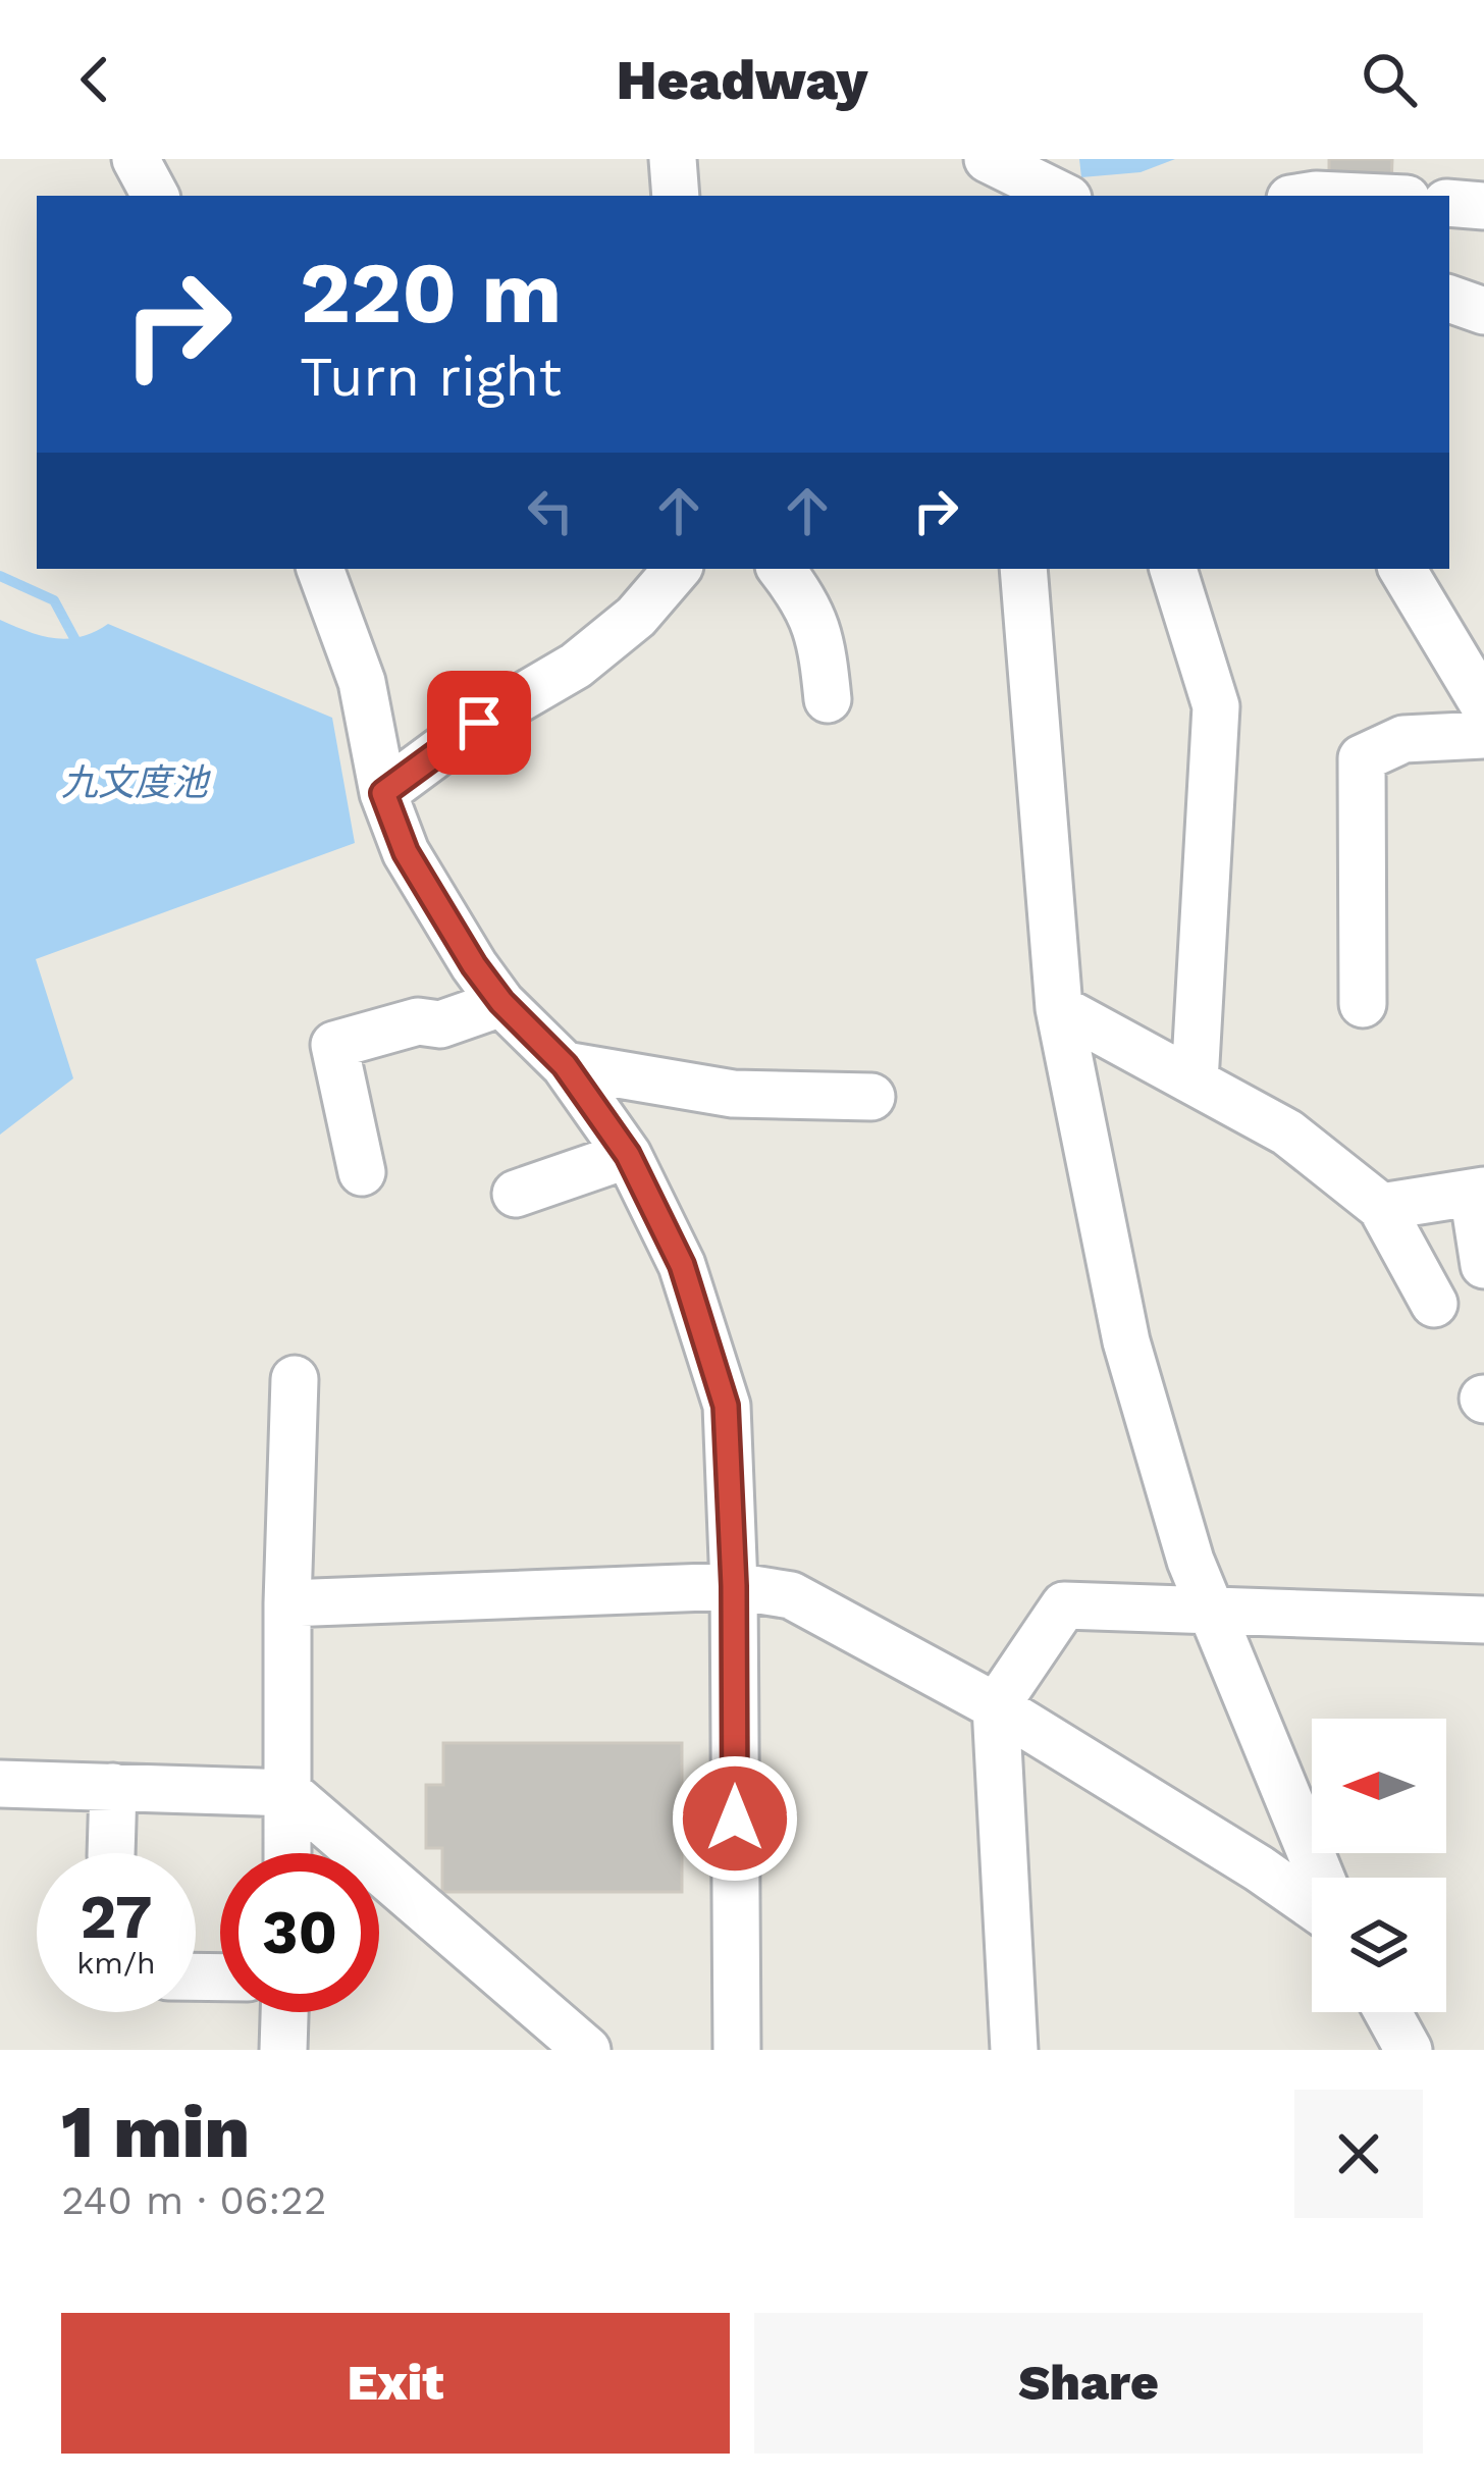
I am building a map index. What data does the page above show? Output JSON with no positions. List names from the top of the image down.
{
  "water": ["九文度池"],
  "north": "left",
  "page": {
    "header": "Headway",
    "turn": ["220 m", "Turn right"],
    "speed": "27 km/h",
    "limit": "30",
    "heading": ["1 min", "240 m · 06:22"],
    "buttons": ["Exit", "Share"]
  }
}
